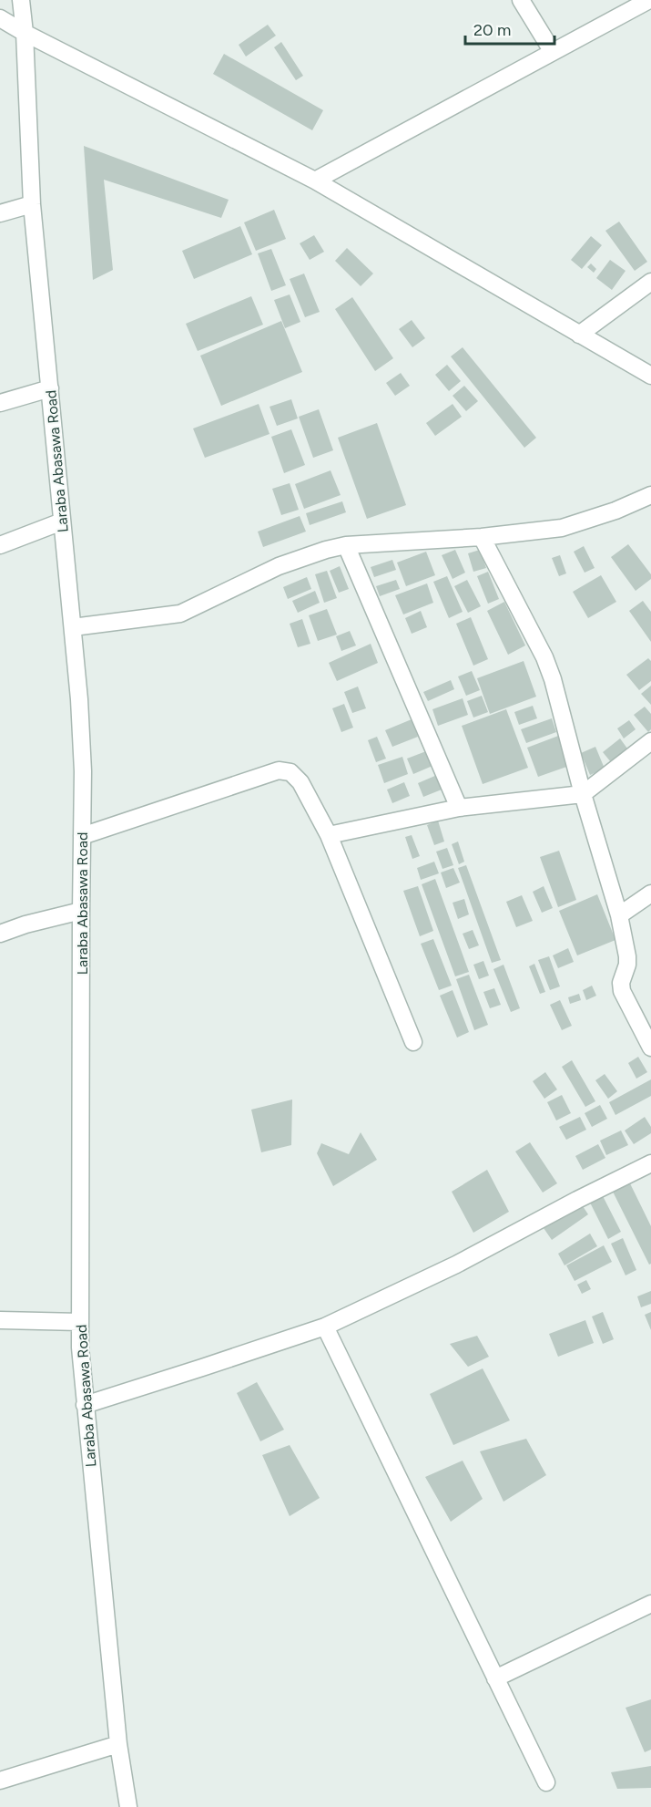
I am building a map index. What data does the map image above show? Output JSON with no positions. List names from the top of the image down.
{
  "streets": {
    "street": ["Laraba Abasawa Road"]
  },
  "scale_bar": "20 m"
}
